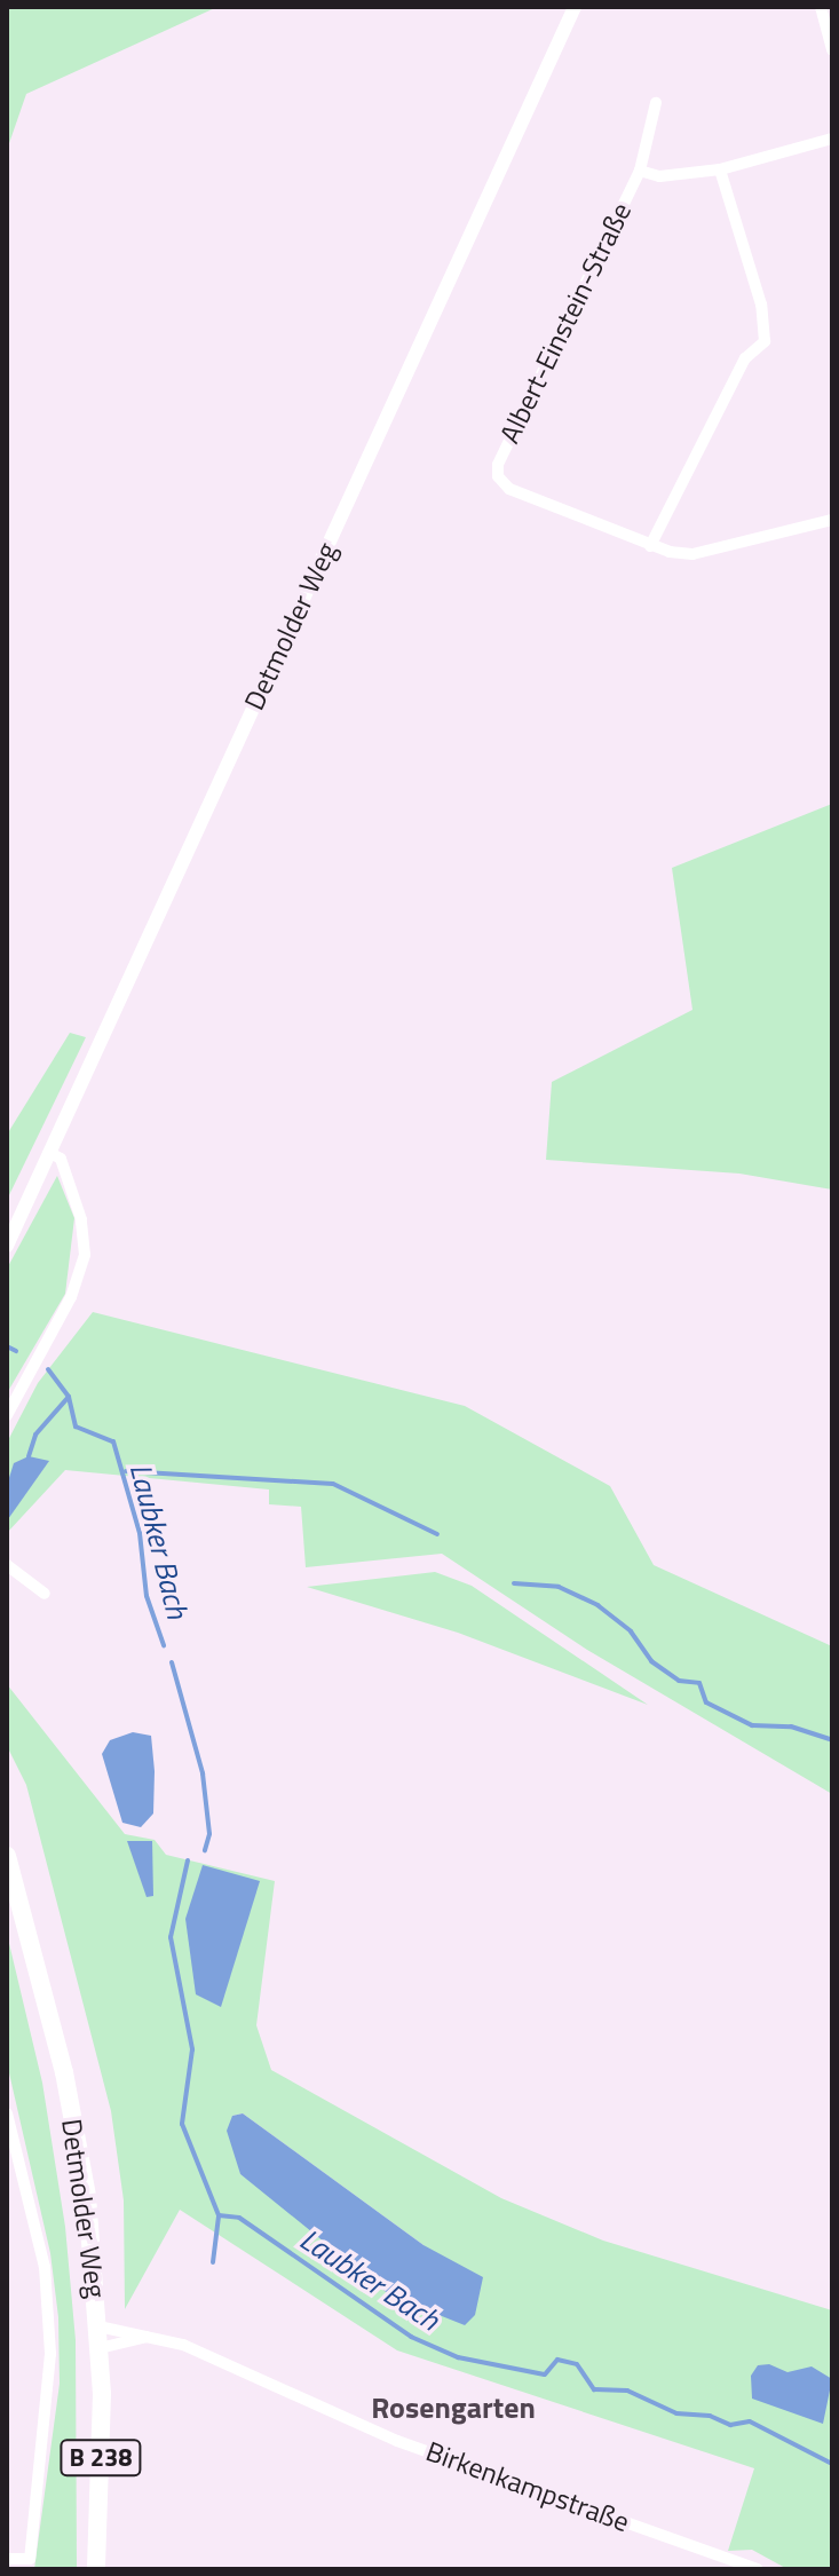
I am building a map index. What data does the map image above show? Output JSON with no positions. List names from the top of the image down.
{
  "streets": {
    "main road": ["Detmolder Weg", "B 238"],
    "street": ["Albert-Einstein-Straße", "Birkenkampstraße"]
  },
  "crossings": [
    ["Detmolder Weg", "Birkenkampstraße"]
  ],
  "districts": ["Rosengarten"],
  "water": ["Laubker Bach"]
}
